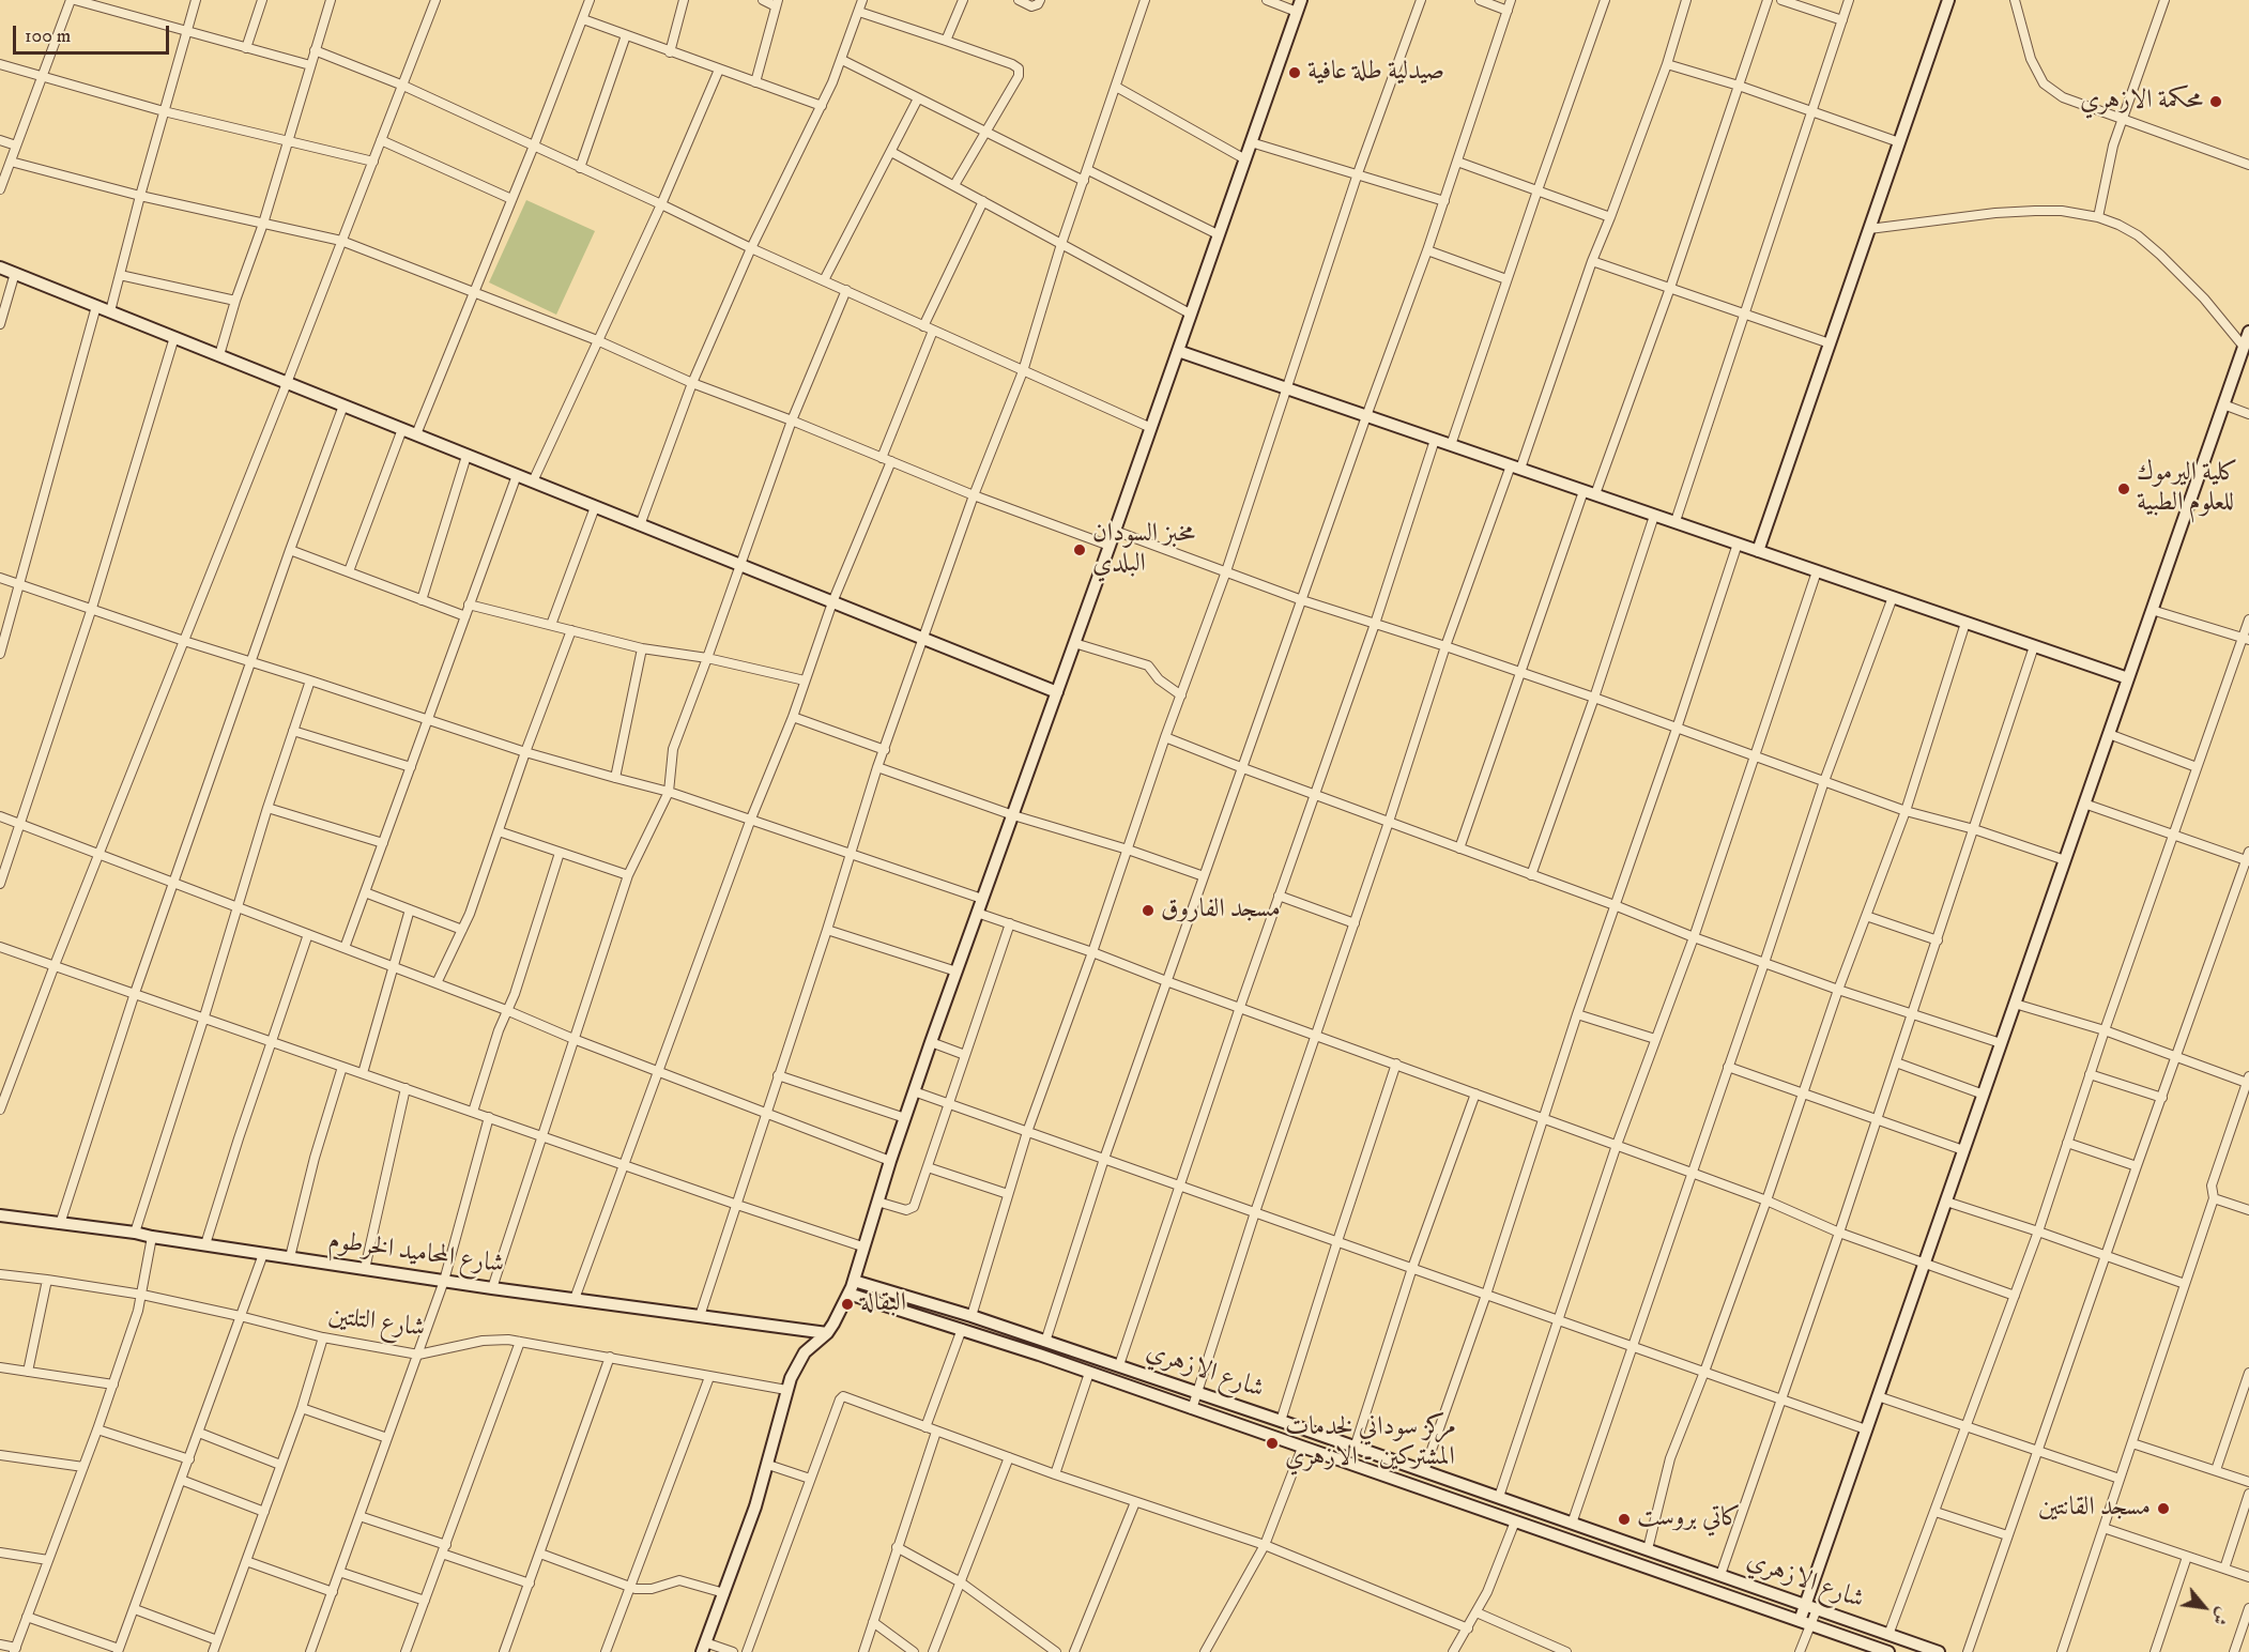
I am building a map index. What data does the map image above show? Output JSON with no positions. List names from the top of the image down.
{
  "streets": {
    "street": ["شارع المحاميد الخرطوم", "شارع التلتين", "شارع الازهري"]
  },
  "places": [
    "صيدلية طلة عافية",
    "محكمة الازهري",
    "كلية اليرموك للعلوم الطبية",
    "مخبز السودان البلدي",
    "مسجد الفاروق",
    "البقالة",
    "مركز سوداني لخدمات المشتركين - الازهري",
    "مسجد القانتين",
    "كاتي بروست"
  ],
  "scale_bar": "100 m",
  "north": "bottom right"
}
